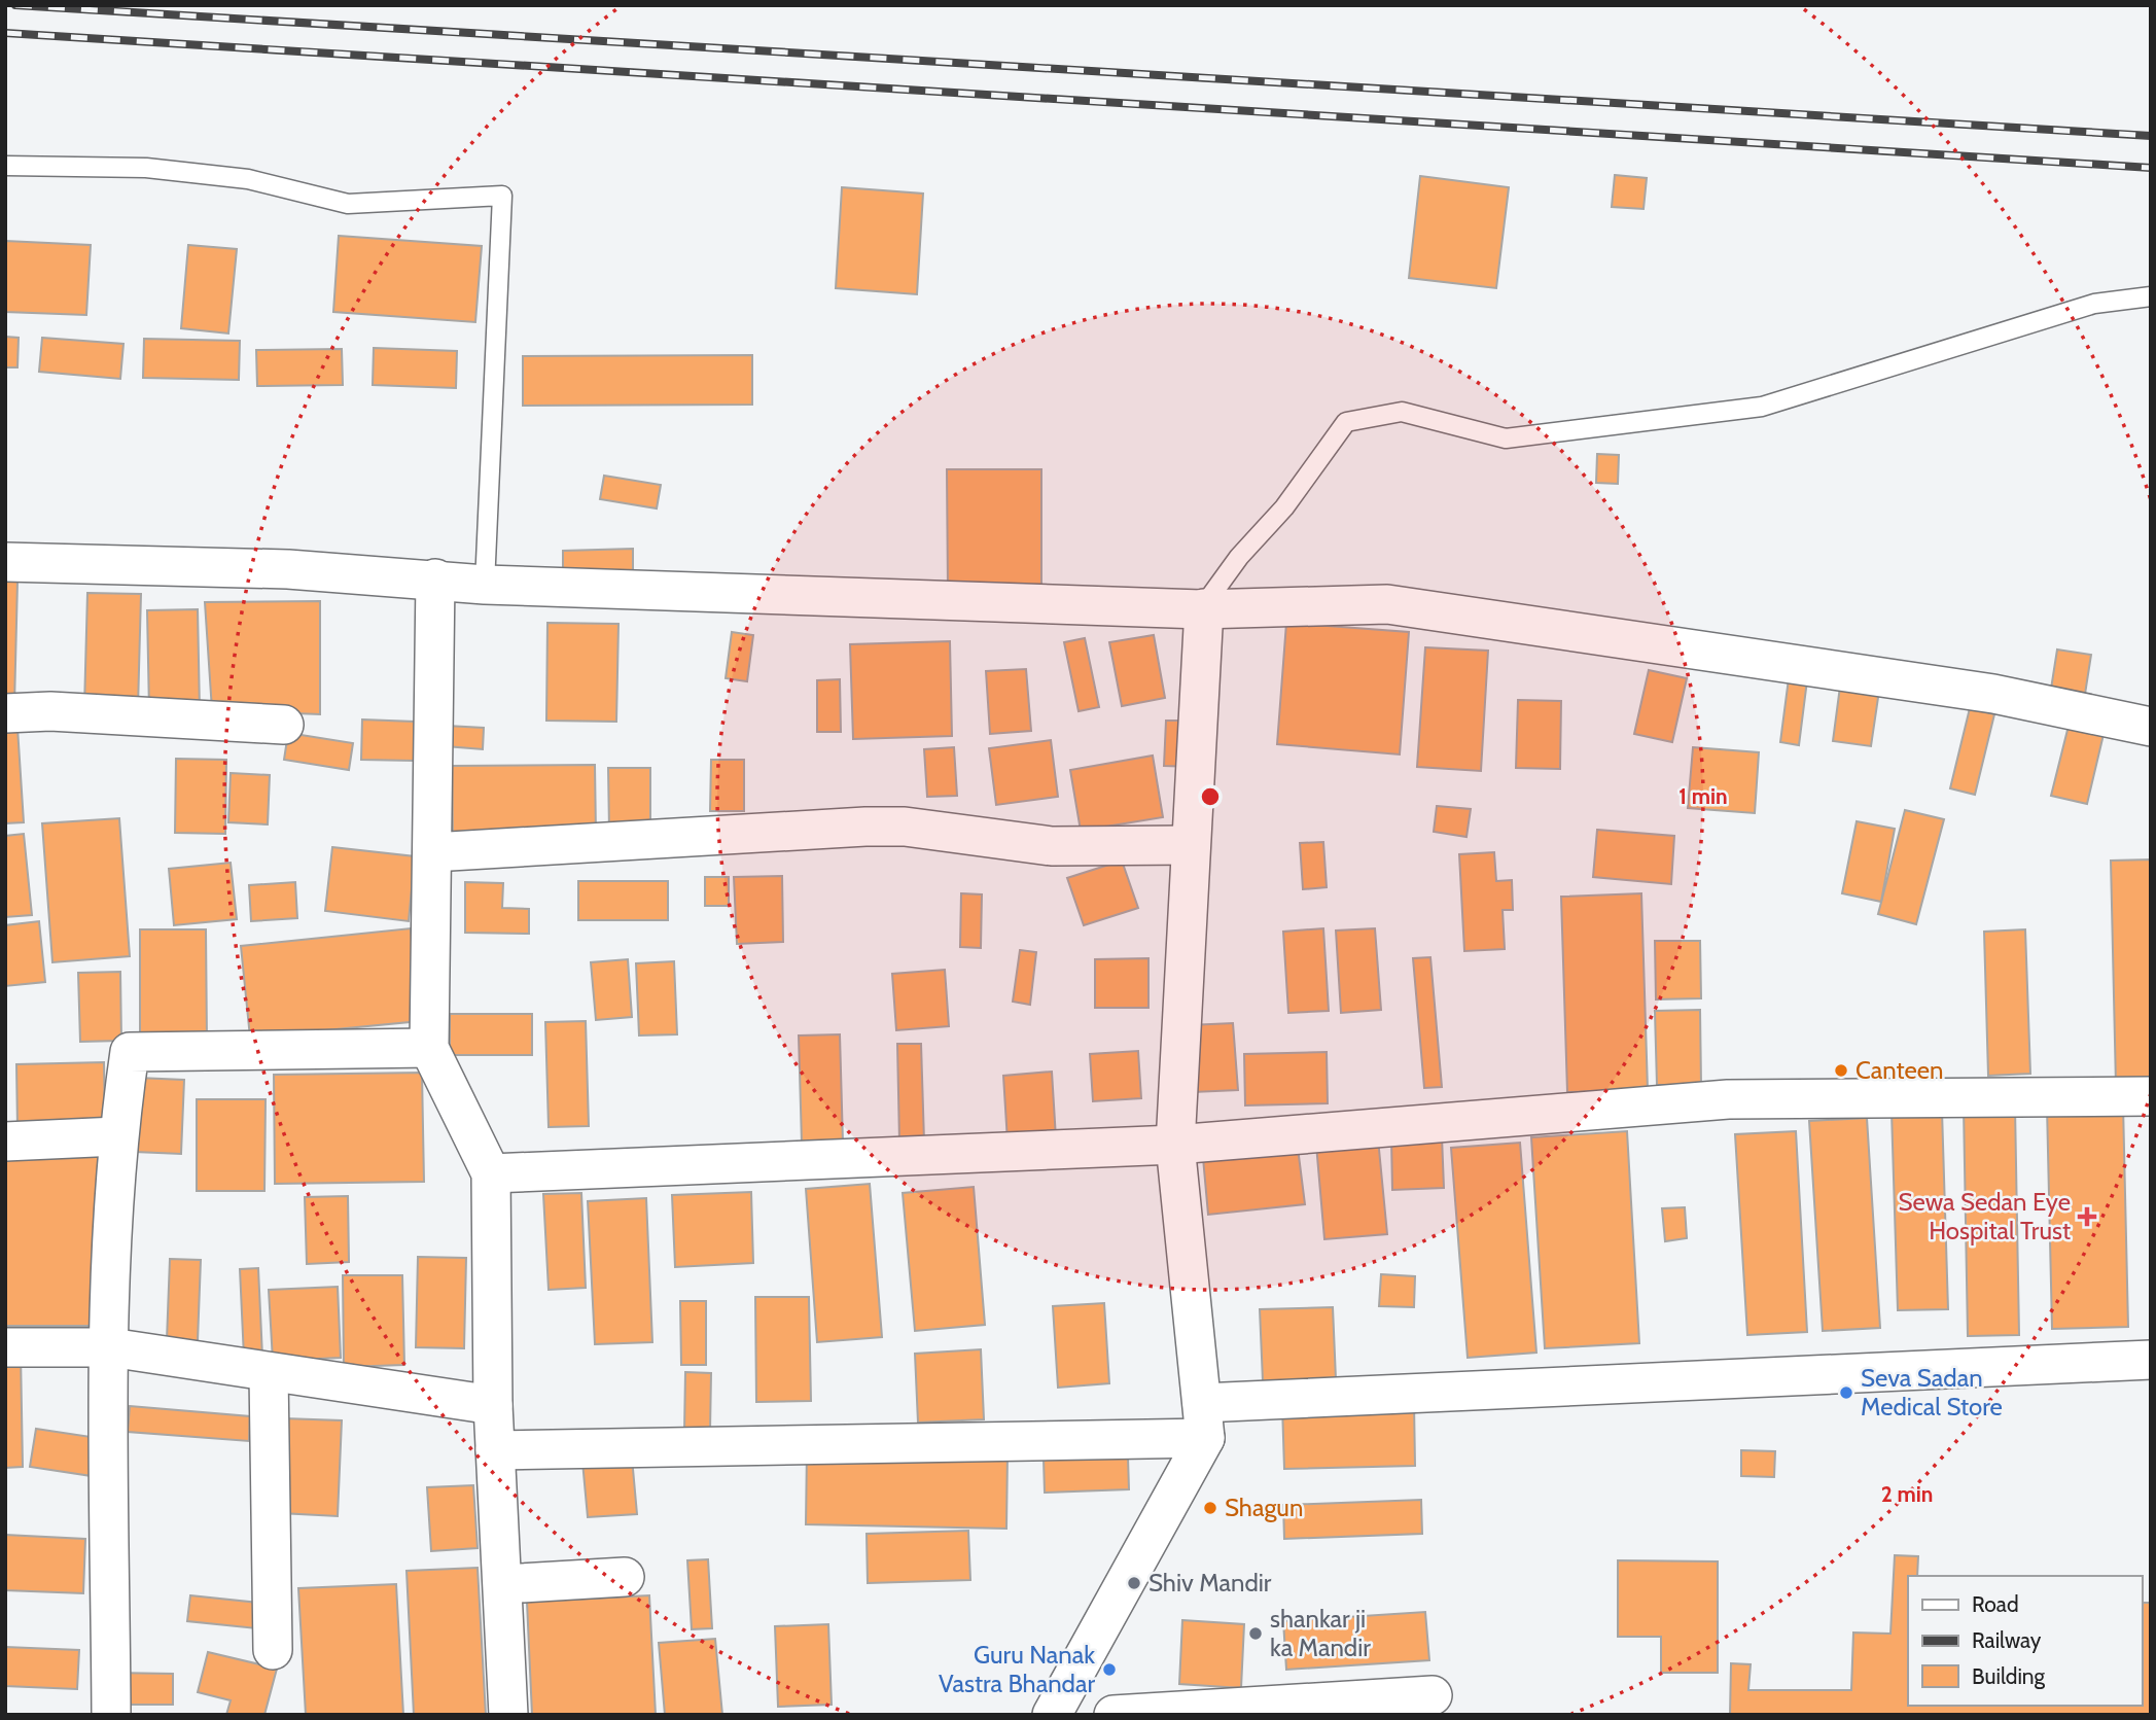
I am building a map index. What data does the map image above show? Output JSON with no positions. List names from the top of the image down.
{
  "places": {
    "other": [
      "Canteen",
      "Seva Sadan Medical Store",
      "Shagun",
      "Shiv Mandir",
      "shankar ji ka Mandir",
      "Guru Nanak Vastra Bhandar"
    ],
    "health": ["Sewa Sedan Eye Hospital Trust"]
  },
  "legend": ["Road", "Railway", "Building"],
  "rings": ["1 min", "2 min"]
}
